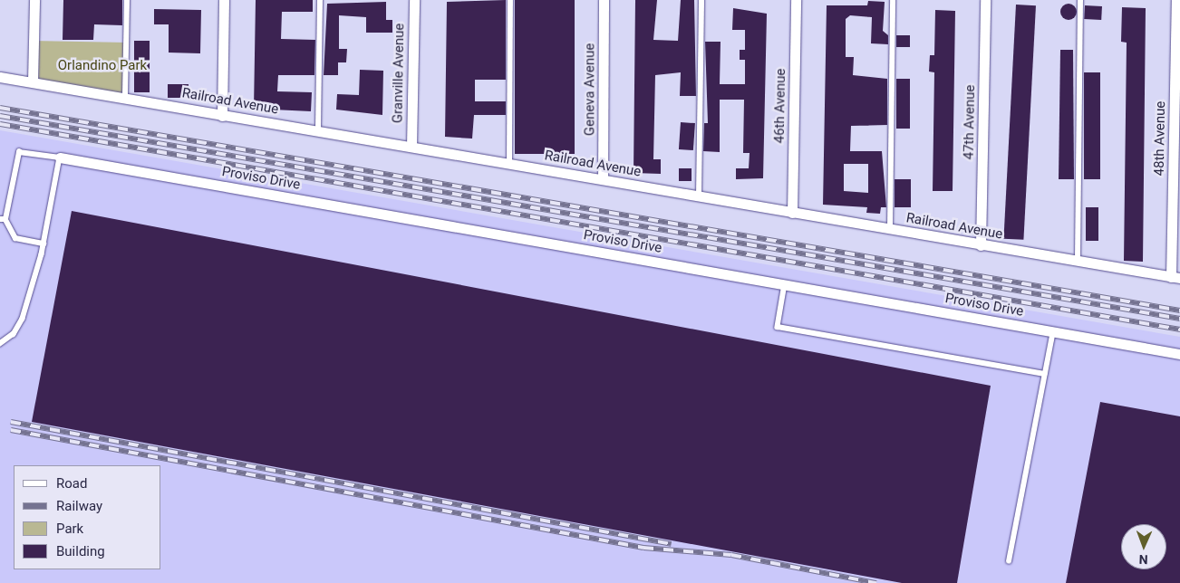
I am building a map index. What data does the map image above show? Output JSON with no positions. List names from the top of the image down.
{
  "streets": {
    "street": [
      "Granville Avenue",
      "Geneva Avenue",
      "Railroad Avenue",
      "46th Avenue",
      "47th Avenue",
      "48th Avenue",
      "Proviso Drive"
    ]
  },
  "crossings": [
    ["Granville Avenue", "Railroad Avenue"],
    ["Geneva Avenue", "Railroad Avenue"],
    ["Railroad Avenue", "46th Avenue"],
    ["Railroad Avenue", "47th Avenue"],
    ["Railroad Avenue", "48th Avenue"]
  ],
  "parks": ["Orlandino Park"],
  "legend": [
    "Road",
    "Railway",
    "Park",
    "Building"
  ],
  "north": "bottom"
}
